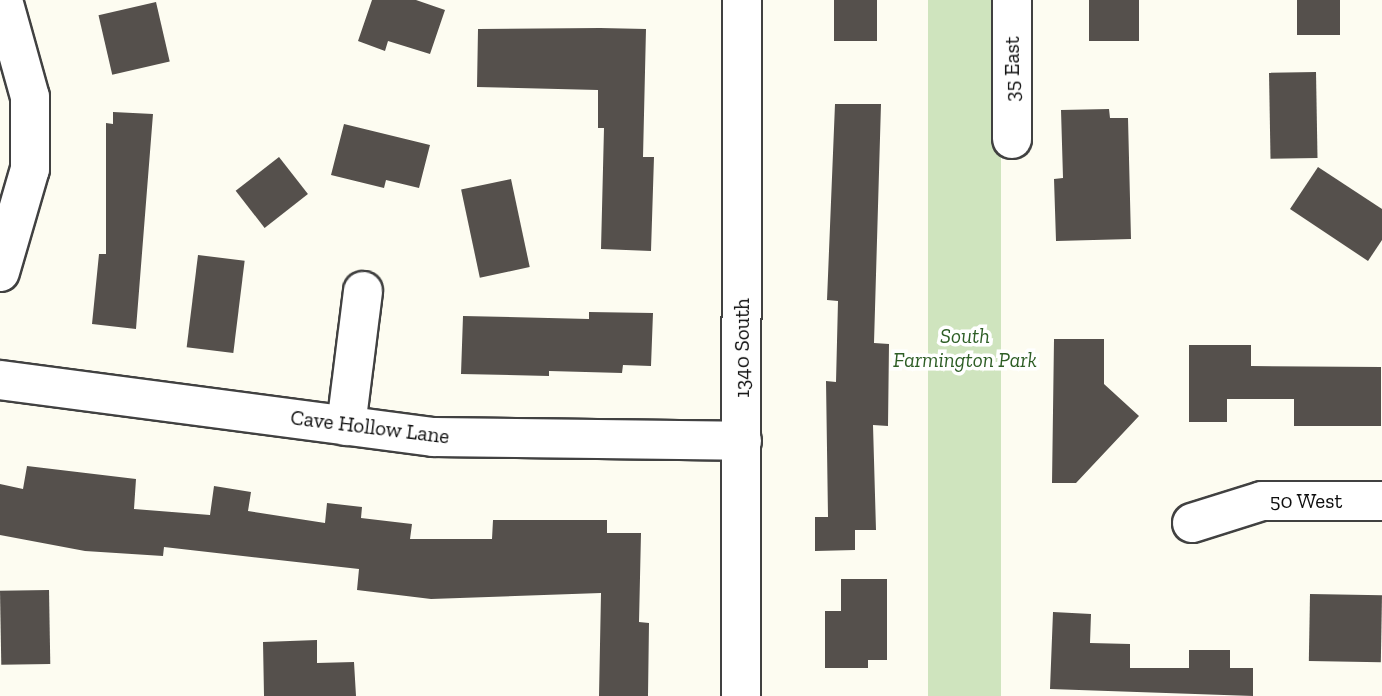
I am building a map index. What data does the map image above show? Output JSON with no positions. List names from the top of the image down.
{
  "streets": {
    "street": [
      "35 East",
      "1340 South",
      "Cave Hollow Lane",
      "50 West"
    ]
  },
  "crossings": [
    ["1340 South", "Cave Hollow Lane"]
  ],
  "parks": ["South Farmington Park"]
}
